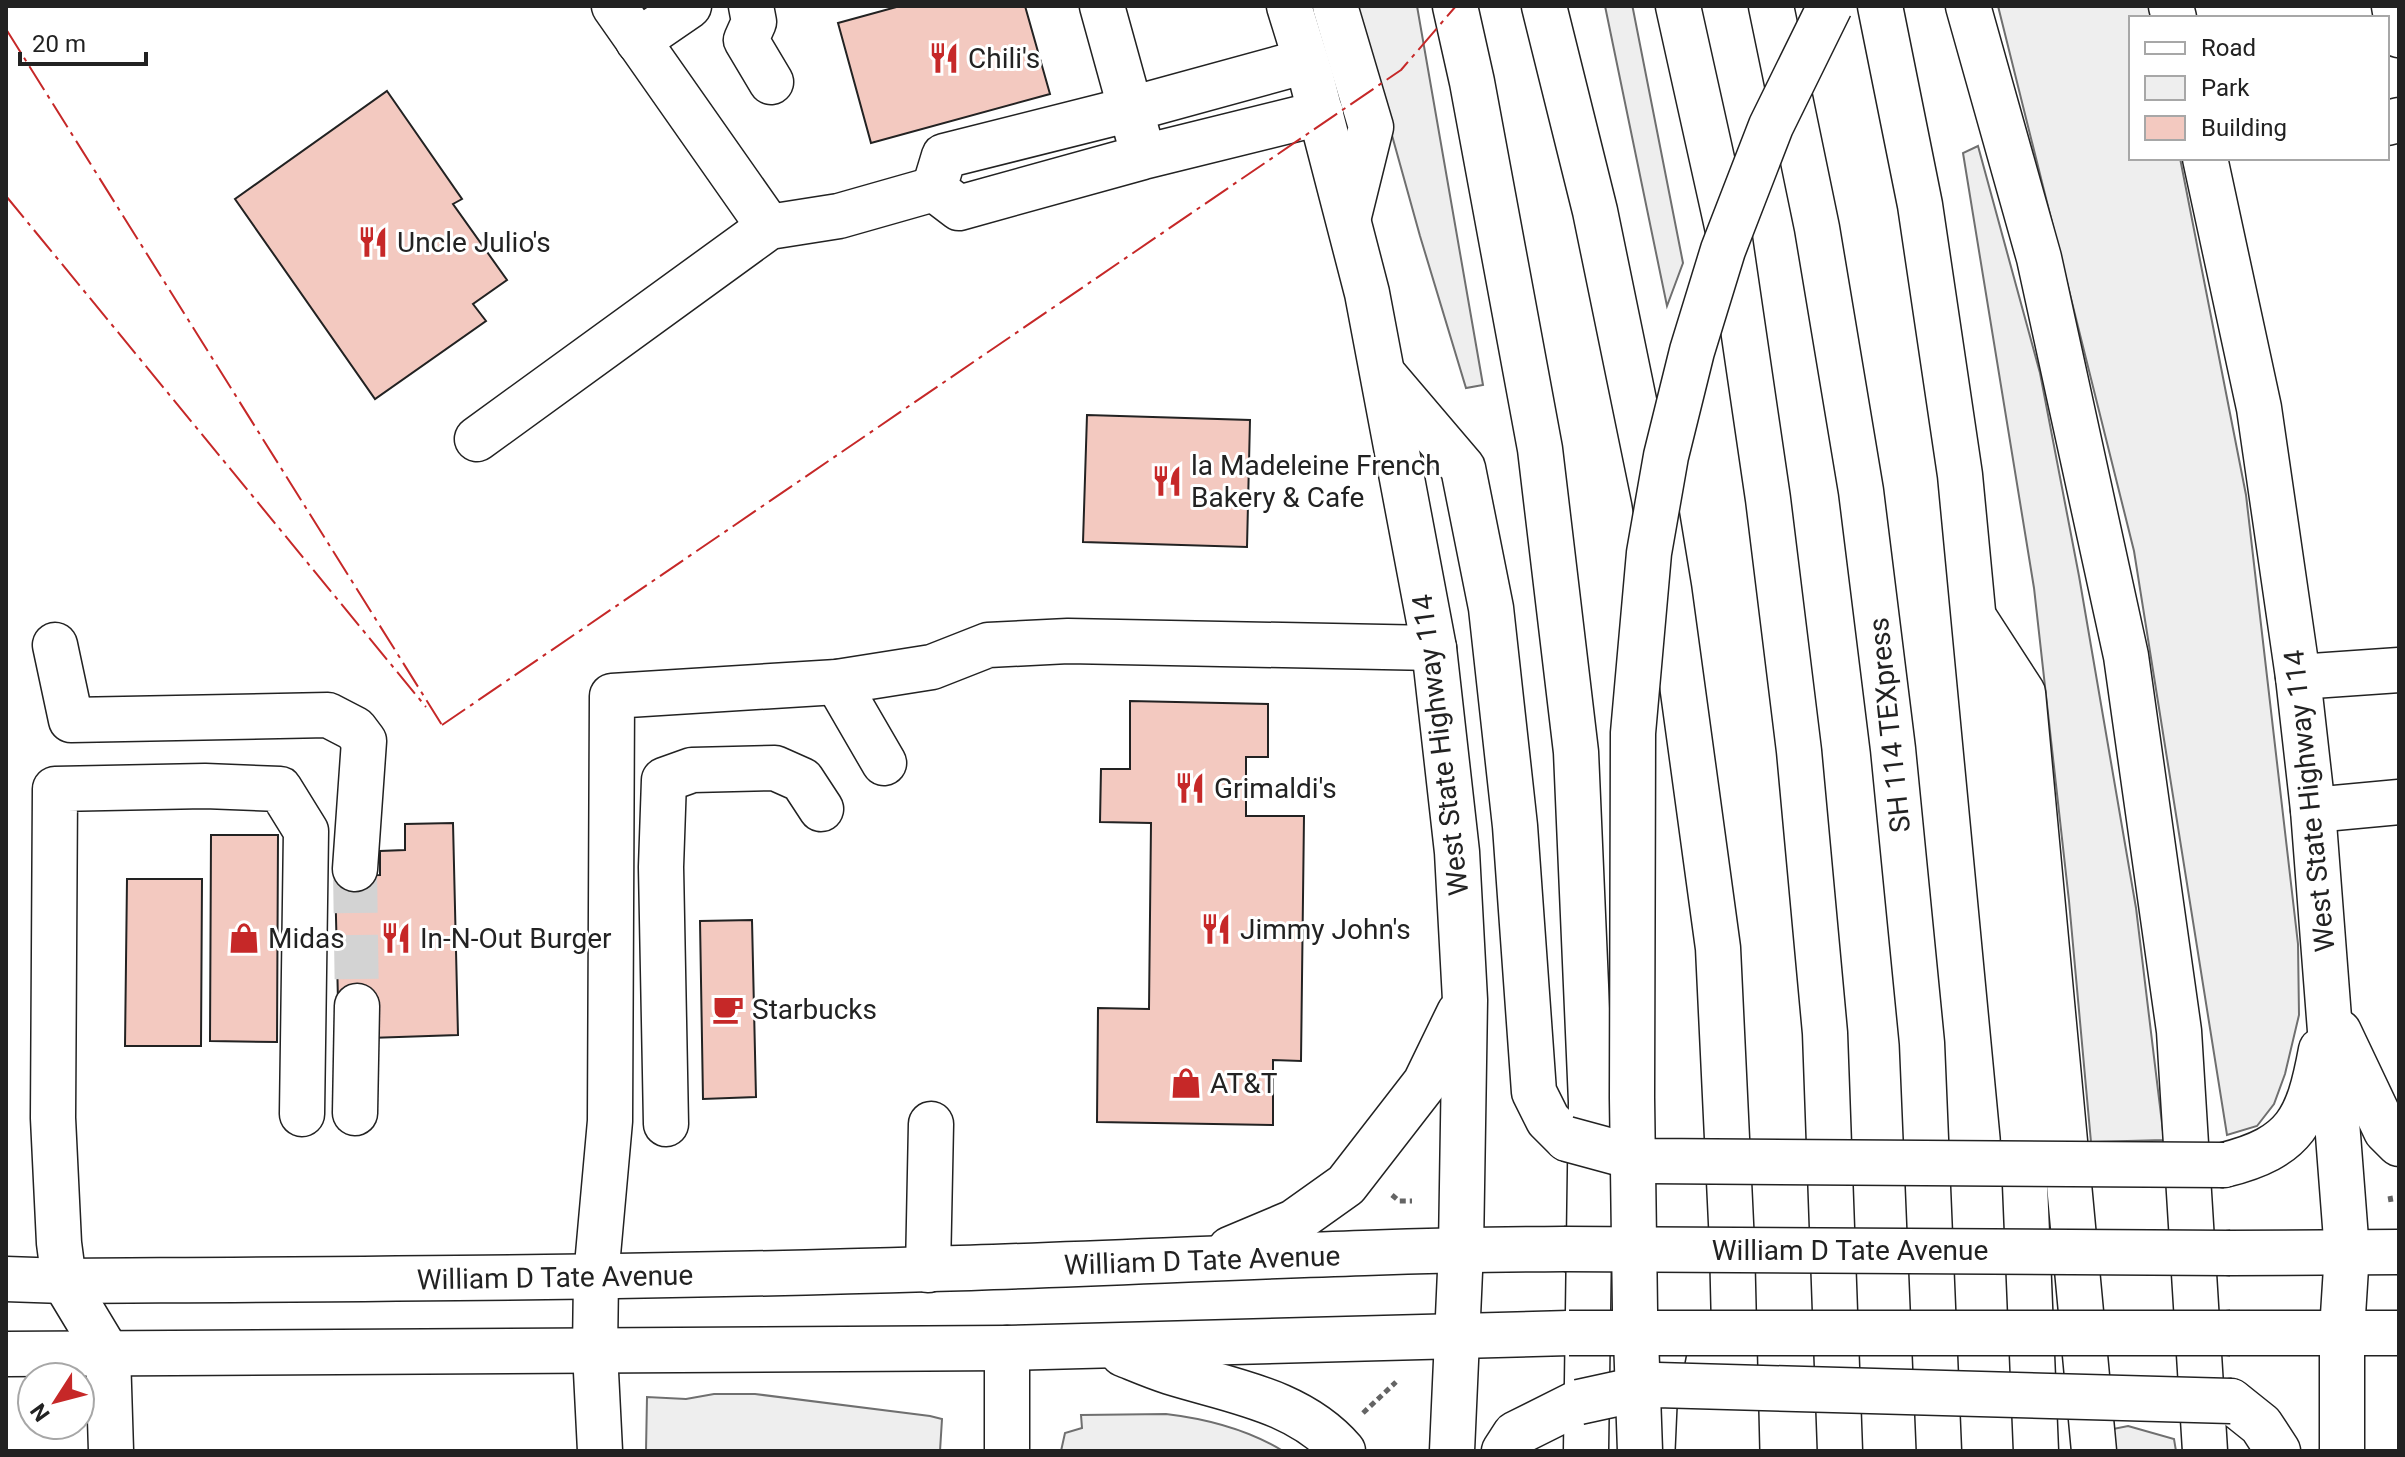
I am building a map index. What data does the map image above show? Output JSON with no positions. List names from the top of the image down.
{
  "streets": {
    "main road": ["SH 114 TEXpress", "West State Highway 114", "William D Tate Avenue"]
  },
  "crossings": [
    ["West State Highway 114", "William D Tate Avenue"]
  ],
  "places": {
    "restaurant": [
      "Chili's",
      "Uncle Julio's",
      "la Madeleine French Bakery & Cafe",
      "Grimaldi's",
      "Jimmy John's",
      "In-N-Out Burger"
    ],
    "shop": ["Midas", "AT&T"],
    "cafe": ["Starbucks"]
  },
  "legend": ["Road", "Park", "Building"],
  "scale_bar": "20 m",
  "north": "bottom left"
}
